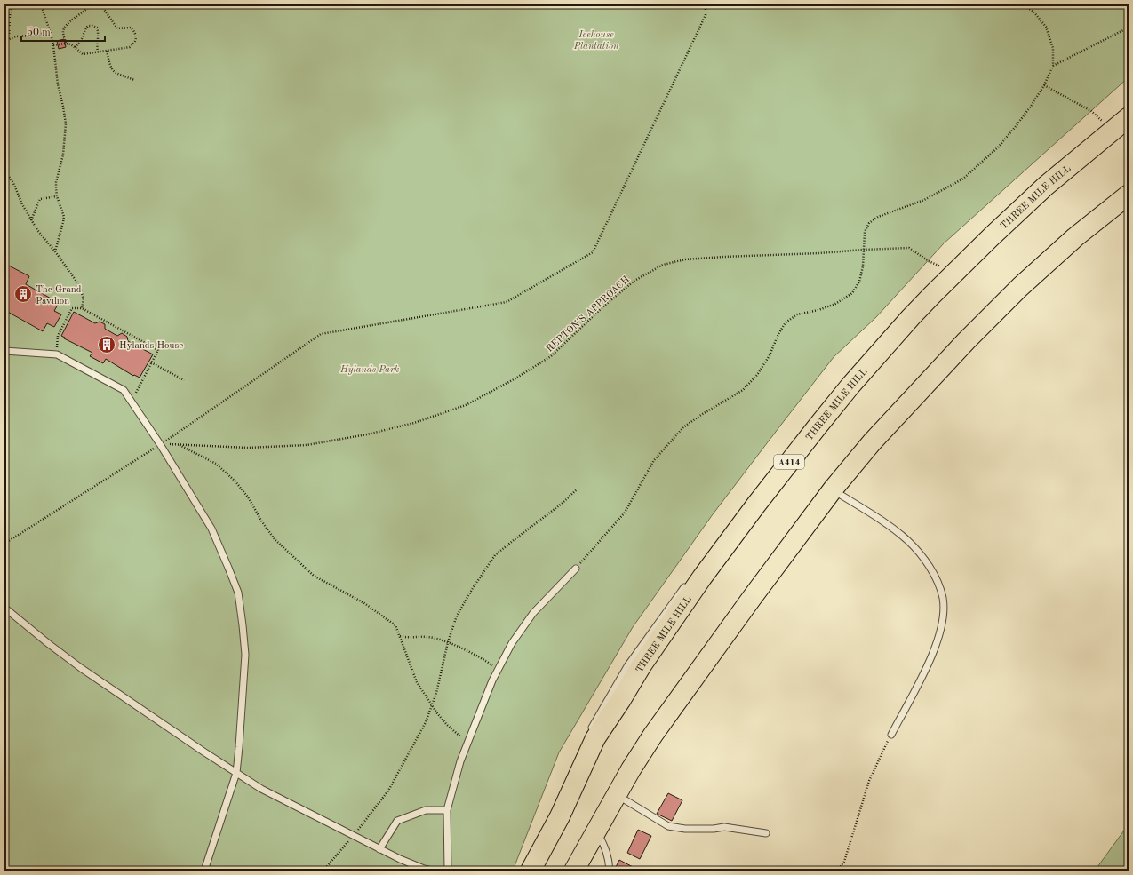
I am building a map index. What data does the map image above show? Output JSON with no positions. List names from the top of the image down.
{
  "streets": {
    "highway": ["THREE MILE HILL", "A414"],
    "path": ["REPTON'S APPROACH"]
  },
  "parks": ["Icehouse Plantation", "Hylands Park"],
  "places": {
    "building": ["The Grand Pavilion", "Hylands House"]
  },
  "scale_bar": "50 m"
}
